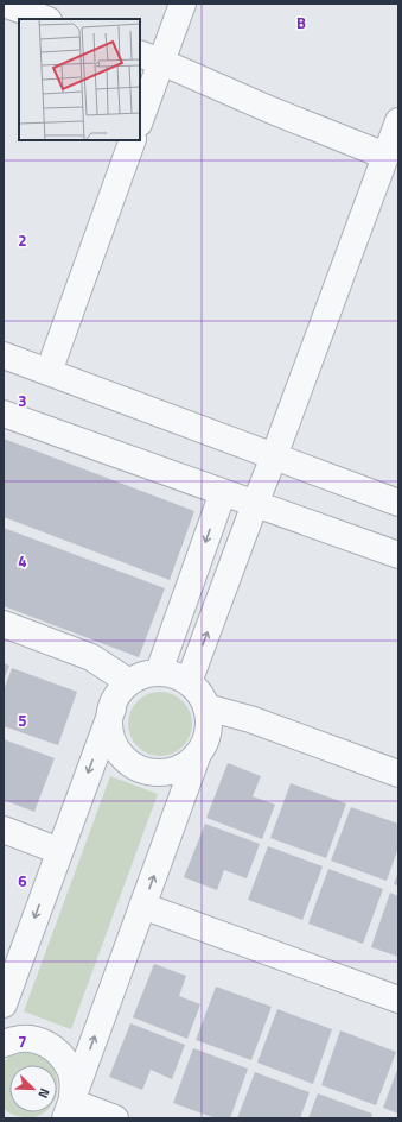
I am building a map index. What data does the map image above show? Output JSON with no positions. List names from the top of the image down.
{
  "north": "bottom right",
  "grid": {
    "columns": ["B"],
    "rows": [
      "2",
      "3",
      "4",
      "5",
      "6",
      "7"
    ]
  }
}
